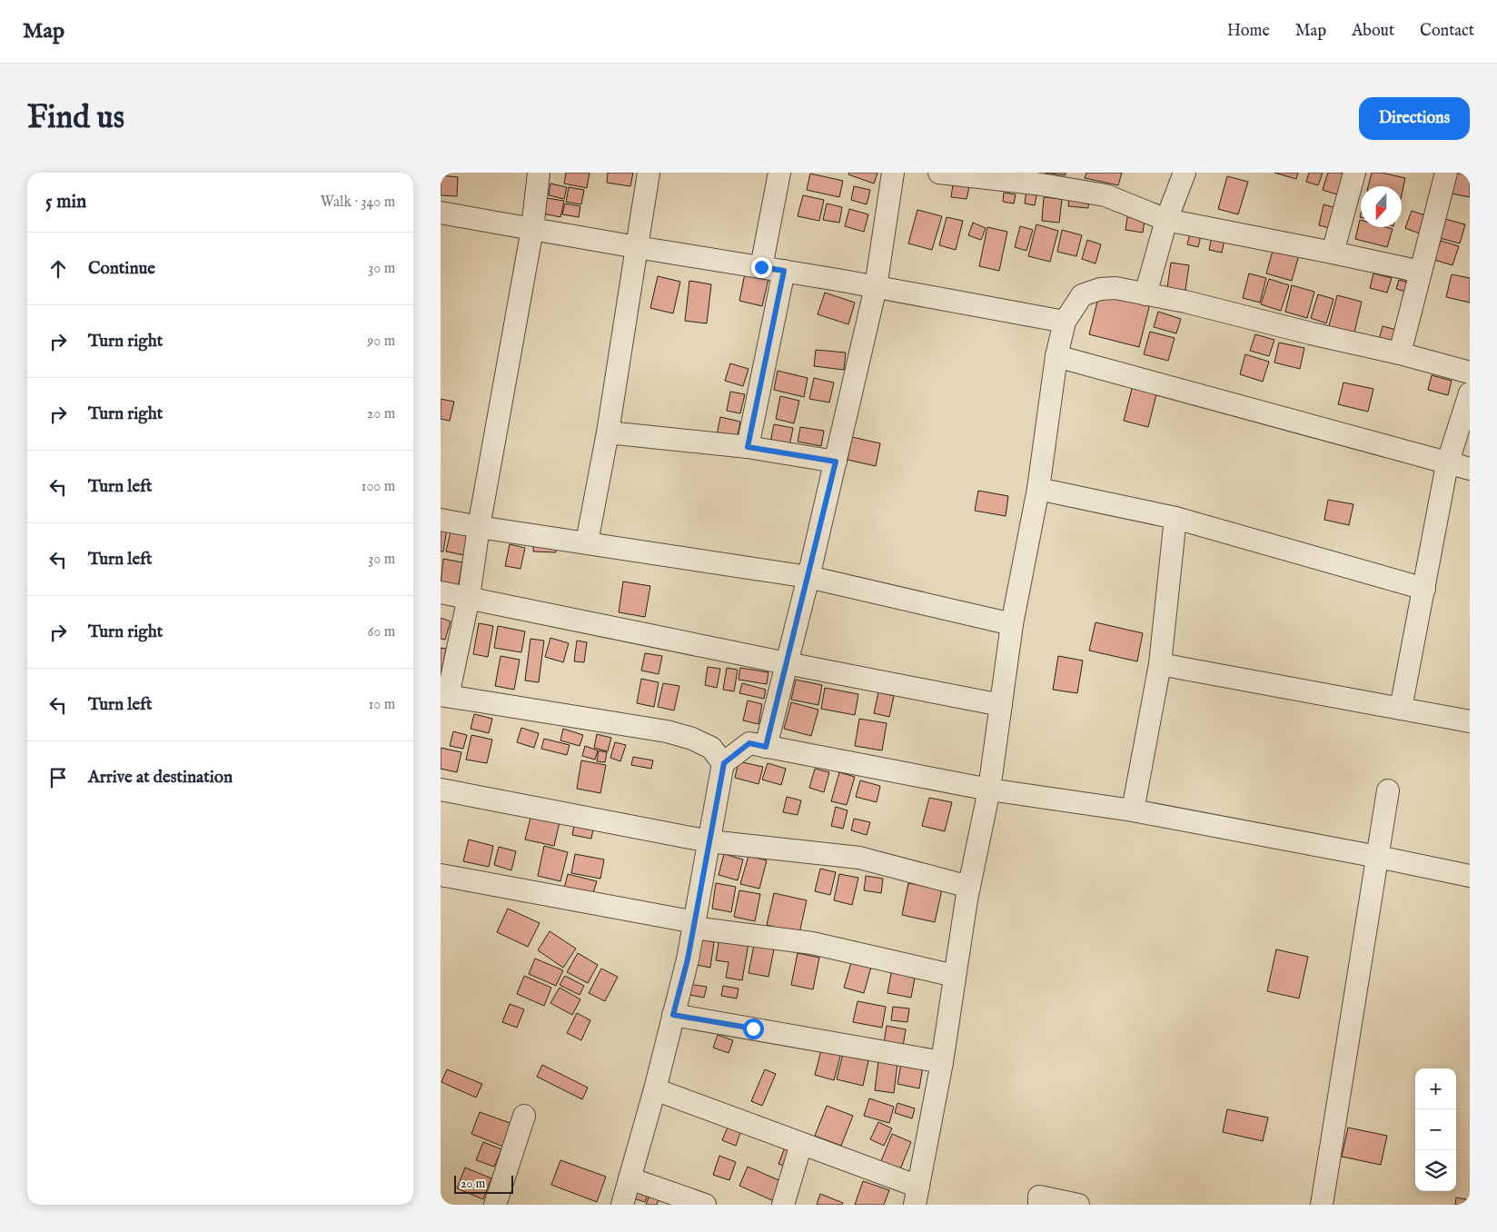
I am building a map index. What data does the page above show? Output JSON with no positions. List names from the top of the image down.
{
  "scale_bar": "20 m",
  "north": "bottom",
  "page": {
    "header": "Map",
    "nav": [
      "Home",
      "Map",
      "About",
      "Contact"
    ],
    "buttons": "Directions",
    "title": "Find us",
    "heading": ["5 min", "Walk · 340 m"],
    "list": [
      ["Continue", "30 m"],
      ["Turn right", "90 m"],
      ["Turn right", "20 m"],
      ["Turn left", "100 m"],
      ["Turn left", "30 m"],
      ["Turn right", "60 m"],
      ["Turn left", "10 m"],
      "Arrive at destination"
    ],
    "map_buttons": ["+", "−"],
    "scale": "20 m"
  }
}
